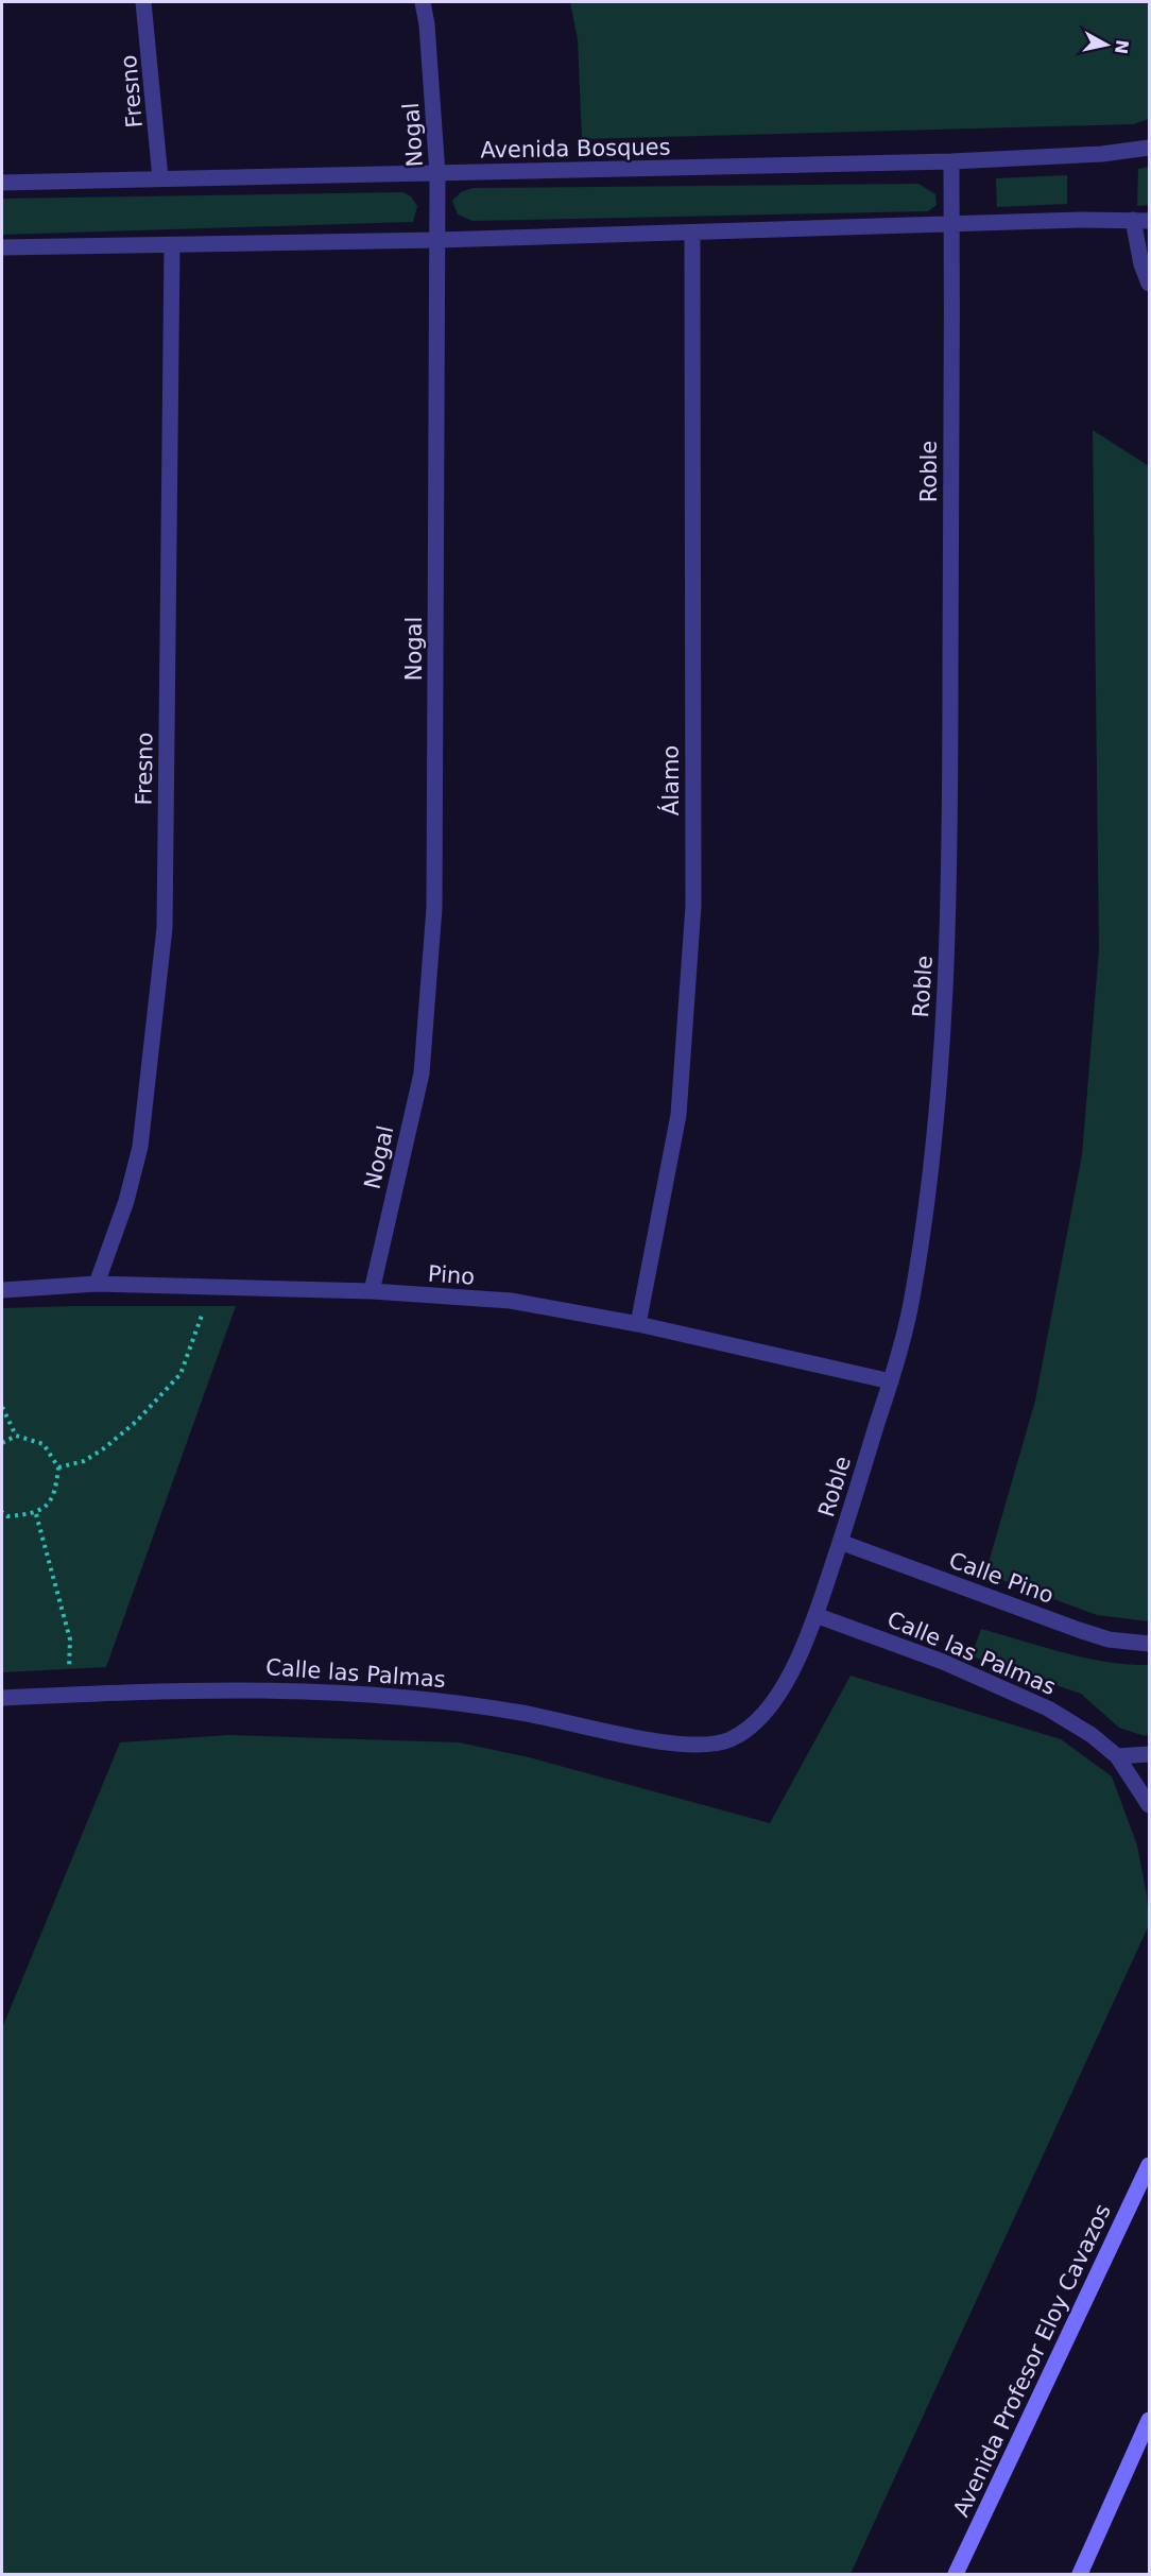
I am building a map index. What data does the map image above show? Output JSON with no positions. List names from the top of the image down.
{
  "streets": {
    "main road": ["Avenida Profesor Eloy Cavazos"],
    "street": [
      "Fresno",
      "Nogal",
      "Avenida Bosques",
      "Roble",
      "Álamo",
      "Pino",
      "Calle Pino",
      "Calle las Palmas"
    ]
  },
  "crossings": [
    ["Fresno", "Avenida Bosques"],
    ["Fresno", "Pino"],
    ["Nogal", "Avenida Bosques"],
    ["Nogal", "Pino"],
    ["Avenida Bosques", "Roble"],
    ["Roble", "Pino"],
    ["Roble", "Calle Pino"],
    ["Roble", "Calle las Palmas"],
    ["Álamo", "Pino"]
  ],
  "north": "right"
}
